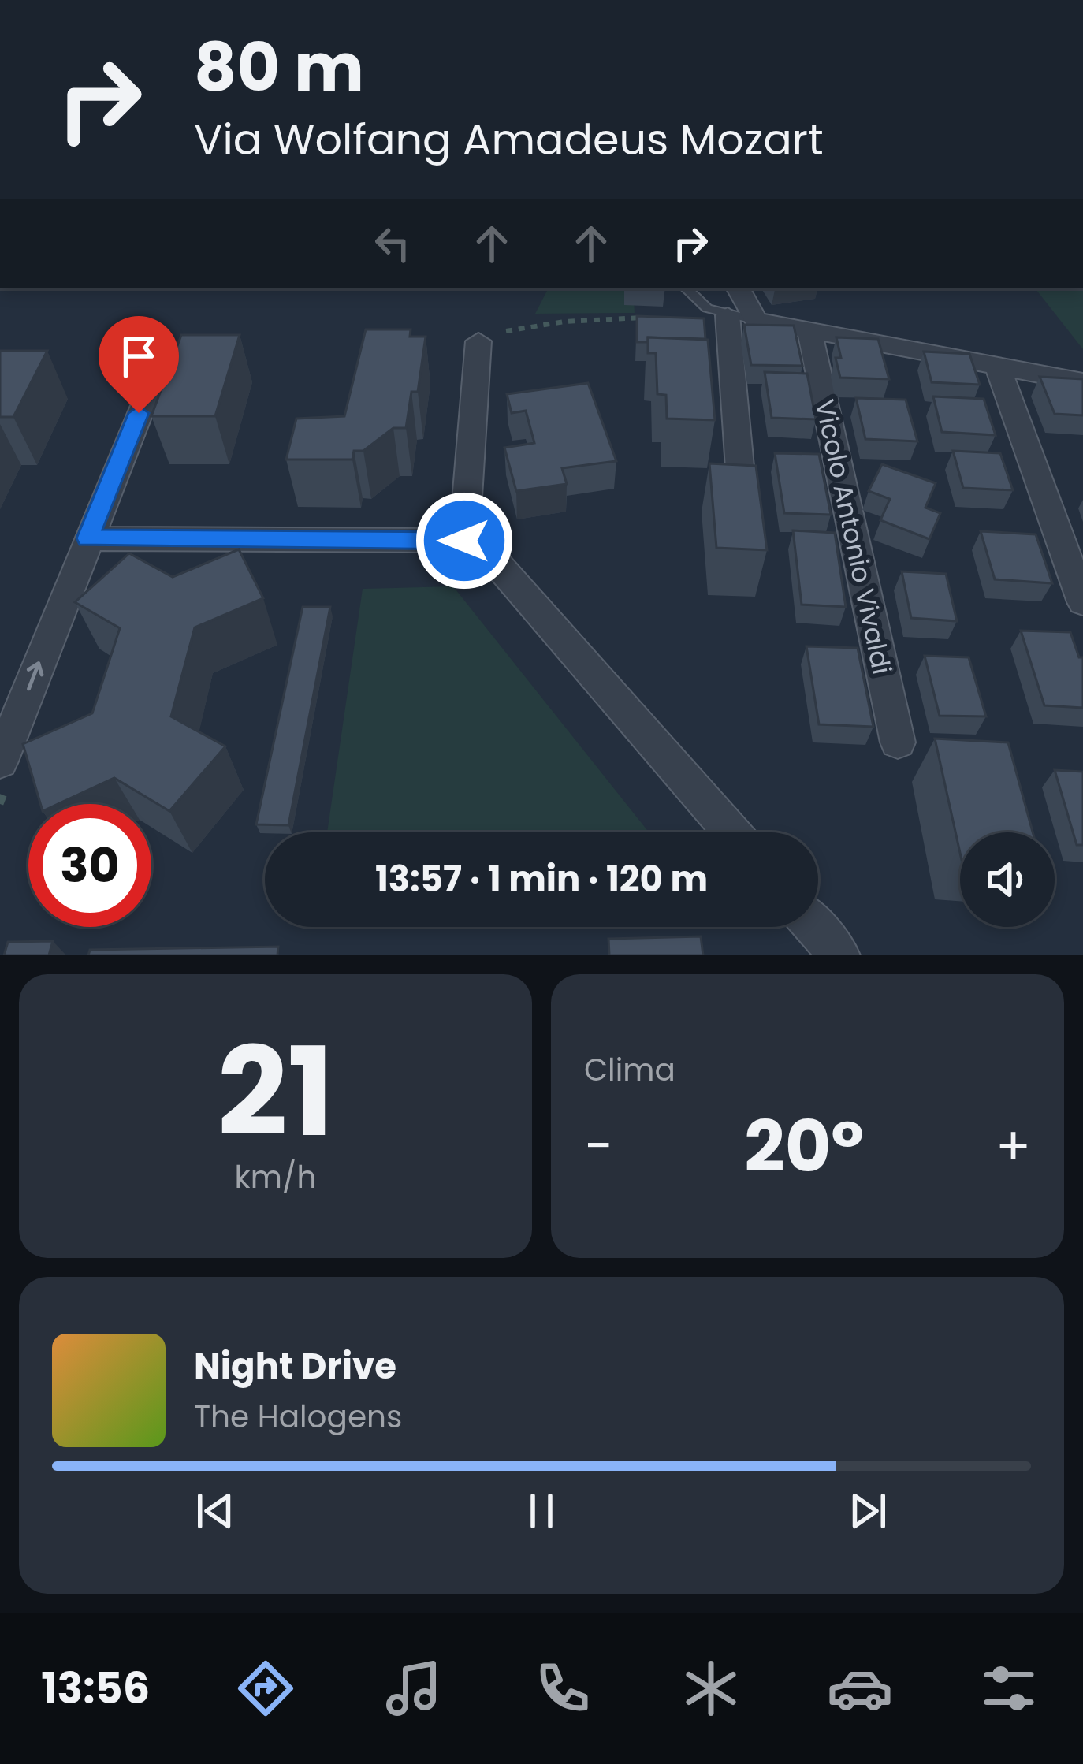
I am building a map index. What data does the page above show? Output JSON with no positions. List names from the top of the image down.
{
  "streets": {
    "street": ["Vicolo Antonio Vivaldi"]
  },
  "page": {
    "turn": ["80 m", "Via Wolfang Amadeus Mozart"],
    "limit": "30",
    "trip": "13:57 · 1 min · 120 m",
    "tile": [
      ["21", "km/h"],
      "Clima"
    ],
    "heat": ["−", "20°", "+"],
    "song": ["Night Drive", "The Halogens"],
    "tabs": "13:56"
  }
}
